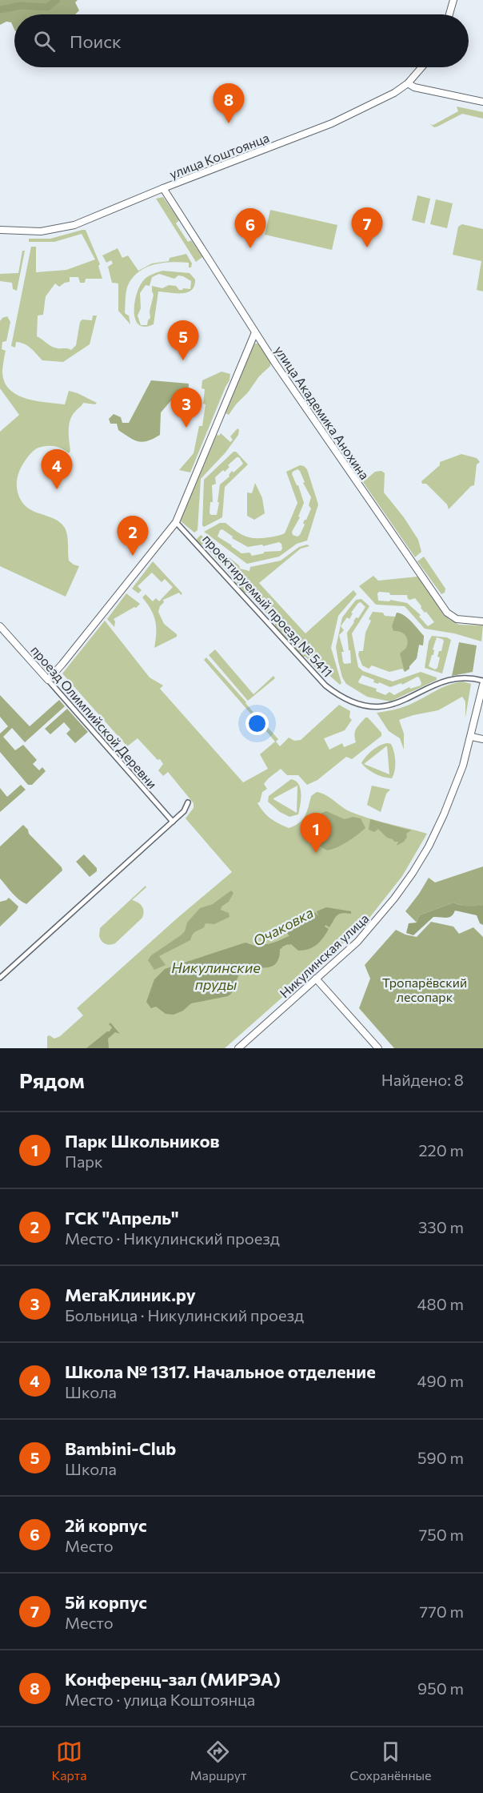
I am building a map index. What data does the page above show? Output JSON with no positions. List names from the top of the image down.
{
  "streets": {
    "street": [
      "улица Коштоянца",
      "улица Академика Анохина",
      "проектируемый проезд № 5411",
      "проезд Олимпийской Деревни",
      "Никулинская улица"
    ]
  },
  "crossings": [
    ["улица Коштоянца", "улица Академика Анохина"]
  ],
  "water": ["Очаковка", "Никулинские пруды"],
  "parks": ["Тропарёвский лесопарк"],
  "page": {
    "search": "Поиск",
    "pins": [
      "8",
      "7",
      "6",
      "5",
      "3",
      "4",
      "2",
      "1"
    ],
    "heading": ["Рядом", "Найдено: 8"],
    "list": [
      {
        "mark": "1",
        "name": "Парк Школьников",
        "note": "Парк",
        "value": "220 m"
      },
      {
        "mark": "2",
        "name": "ГСК \"Апрель\"",
        "note": "Место · Никулинский проезд",
        "value": "330 m"
      },
      {
        "mark": "3",
        "name": "МегаКлиник.ру",
        "note": "Больница · Никулинский проезд",
        "value": "480 m"
      },
      {
        "mark": "4",
        "name": "Школа № 1317. Начальное отделение",
        "note": "Школа",
        "value": "490 m"
      },
      {
        "mark": "5",
        "name": "Bambini-Club",
        "note": "Школа",
        "value": "590 m"
      },
      {
        "mark": "6",
        "name": "2й корпус",
        "note": "Место",
        "value": "750 m"
      },
      {
        "mark": "7",
        "name": "5й корпус",
        "note": "Место",
        "value": "770 m"
      },
      {
        "mark": "8",
        "name": "Конференц-зал (МИРЭА)",
        "note": "Место · улица Коштоянца",
        "value": "950 m"
      }
    ],
    "nav": ["Карта", "Маршрут", "Сохранённые"]
  }
}
